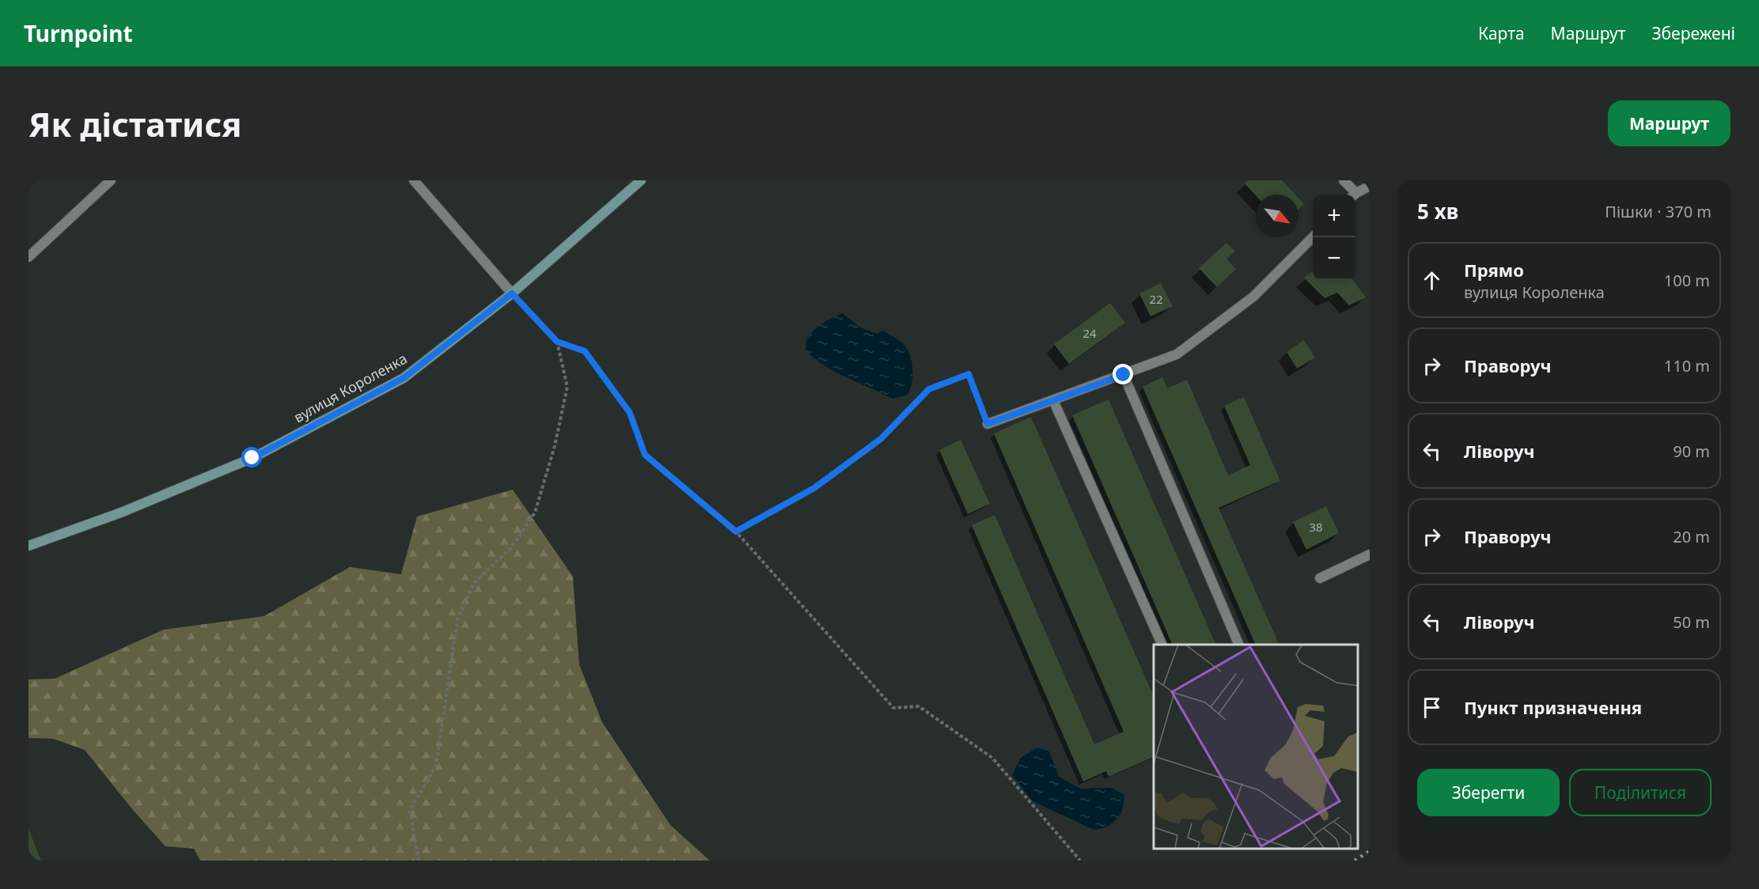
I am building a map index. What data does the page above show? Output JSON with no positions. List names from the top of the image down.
{
  "streets": {
    "main road": ["вулиця Короленка"]
  },
  "house_numbers": ["22", "24", "38"],
  "north": "bottom right",
  "page": {
    "header": "Turnpoint",
    "nav": ["Карта", "Маршрут", "Збережені"],
    "buttons": [
      "Маршрут",
      ["Зберегти", "Поділитися"]
    ],
    "title": "Як дістатися",
    "heading": ["5 хв", "Пішки · 370 m"],
    "map_buttons": ["+", "−"],
    "list": [
      ["Прямо", "вулиця Короленка", "100 m"],
      ["Праворуч", "110 m"],
      ["Ліворуч", "90 m"],
      ["Праворуч", "20 m"],
      ["Ліворуч", "50 m"],
      "Пункт призначення"
    ]
  }
}
